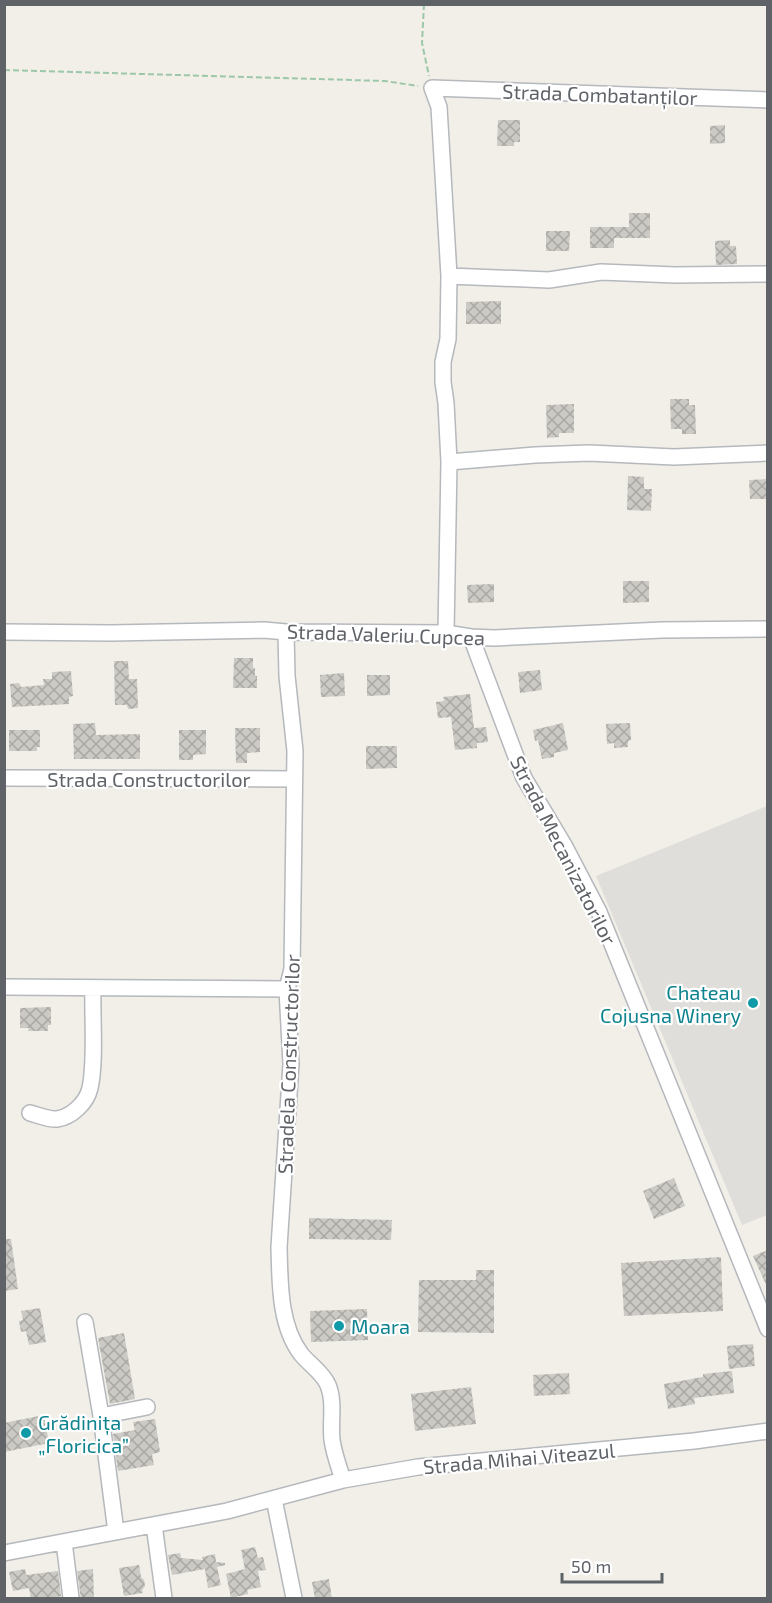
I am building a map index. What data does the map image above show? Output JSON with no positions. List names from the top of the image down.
{
  "streets": {
    "street": [
      "Strada Combatanților",
      "Strada Valeriu Cupcea",
      "Strada Constructorilor",
      "Strada Mecanizatorilor",
      "Stradela Constructorilor",
      "Strada Mihai Viteazul"
    ]
  },
  "crossings": [
    ["Strada Valeriu Cupcea", "Strada Mecanizatorilor"],
    ["Strada Valeriu Cupcea", "Stradela Constructorilor"],
    ["Strada Constructorilor", "Stradela Constructorilor"],
    ["Stradela Constructorilor", "Strada Mihai Viteazul"]
  ],
  "places": ["Chateau Cojusna Winery", "Moara", "Grădinița „Floricica”"],
  "scale_bar": "50 m"
}
